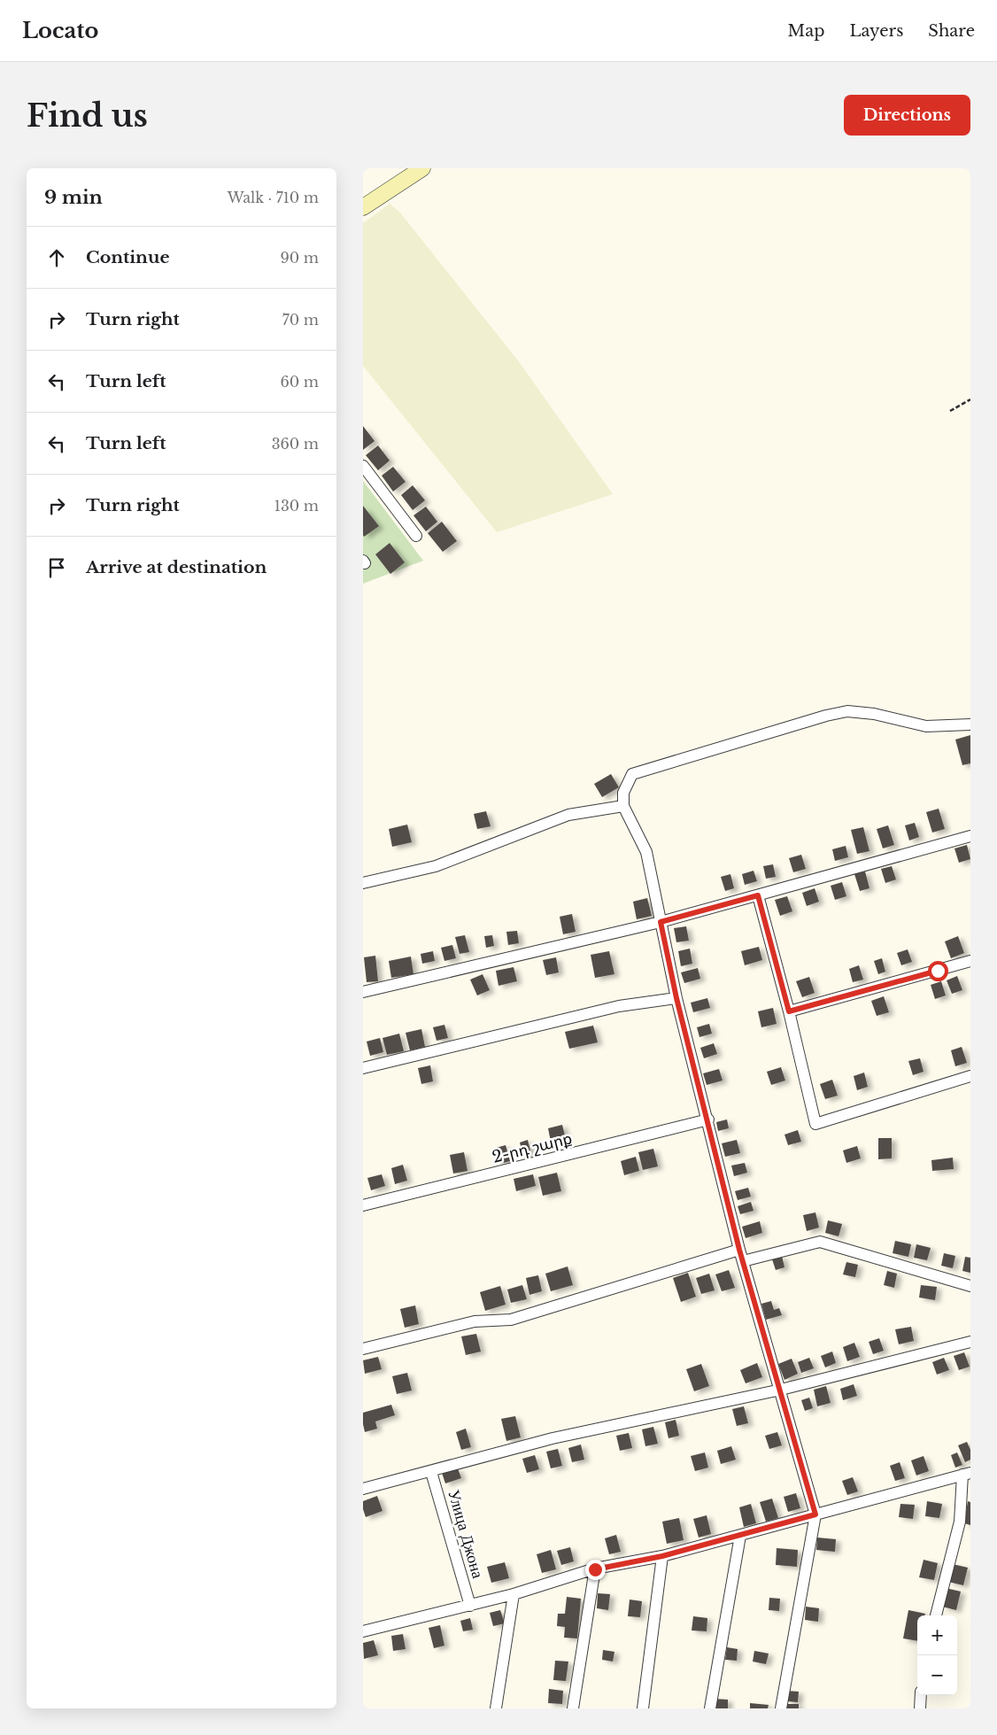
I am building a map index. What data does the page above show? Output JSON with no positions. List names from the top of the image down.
{
  "streets": {
    "street": ["2-րդ շարք", "Улица Джона"]
  },
  "page": {
    "header": "Locato",
    "nav": ["Map", "Layers", "Share"],
    "buttons": "Directions",
    "title": "Find us",
    "heading": ["9 min", "Walk · 710 m"],
    "list": [
      ["Continue", "90 m"],
      ["Turn right", "70 m"],
      ["Turn left", "60 m"],
      ["Turn left", "360 m"],
      ["Turn right", "130 m"],
      "Arrive at destination"
    ],
    "map_buttons": ["+", "−"]
  }
}
